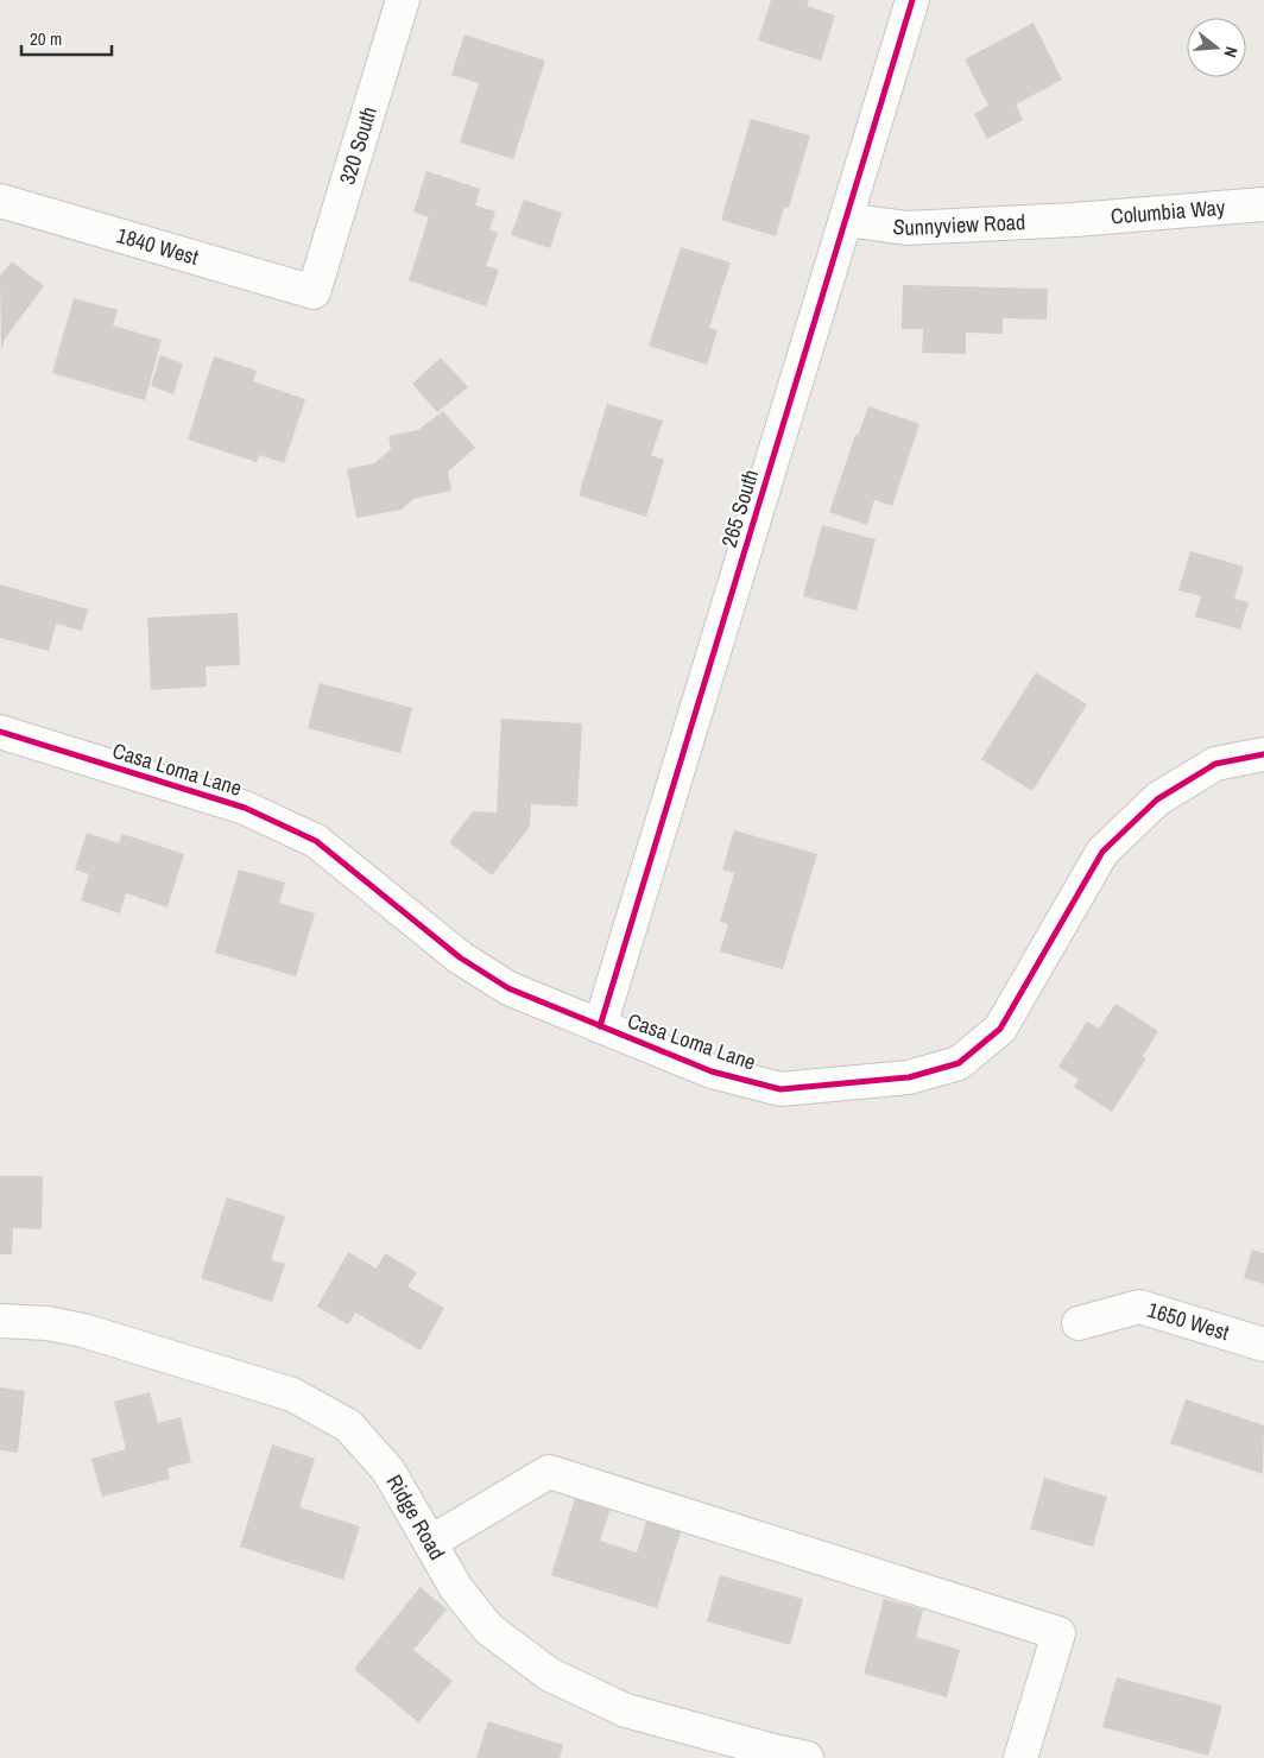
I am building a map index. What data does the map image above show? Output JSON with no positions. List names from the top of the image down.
{
  "streets": {
    "street": [
      "320 South",
      "Columbia Way",
      "Sunnyview Road",
      "1840 West",
      "265 South",
      "Casa Loma Lane",
      "1650 West",
      "Ridge Road"
    ]
  },
  "crossings": [
    ["320 South", "1840 West"],
    ["Columbia Way", "Sunnyview Road"],
    ["Sunnyview Road", "265 South"],
    ["265 South", "Casa Loma Lane"]
  ],
  "scale_bar": "20 m",
  "north": "right"
}
